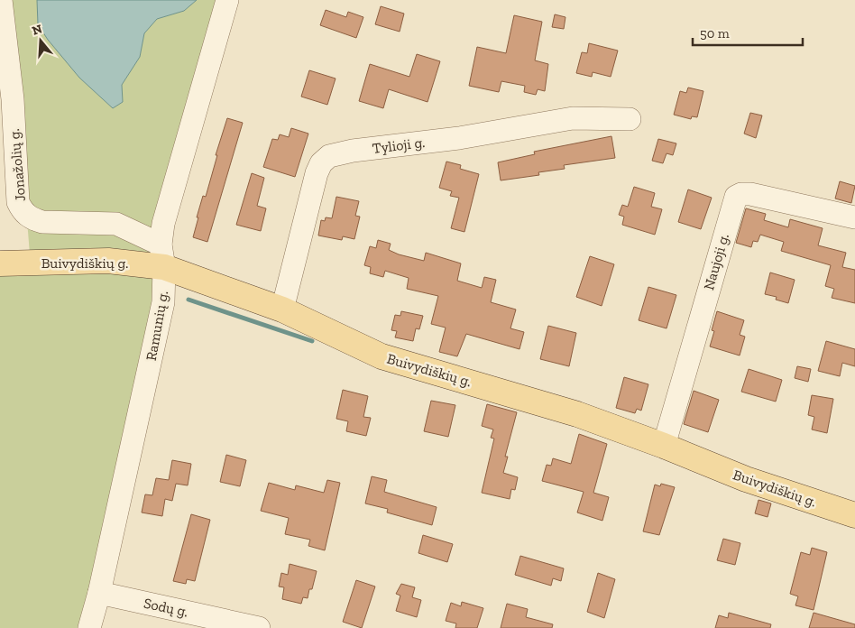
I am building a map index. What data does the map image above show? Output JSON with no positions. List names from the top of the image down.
{
  "streets": {
    "main road": ["Buivydiškių g."],
    "street": [
      "Tylioji g.",
      "Jonažolių g.",
      "Naujoji g.",
      "Ramunių g.",
      "Sodų g."
    ]
  },
  "crossings": [
    ["Tylioji g.", "Buivydiškių g."],
    ["Jonažolių g.", "Buivydiškių g."],
    ["Jonažolių g.", "Ramunių g."],
    ["Naujoji g.", "Buivydiškių g."],
    ["Buivydiškių g.", "Ramunių g."],
    ["Ramunių g.", "Sodų g."]
  ],
  "scale_bar": "50 m",
  "north": "top"
}
